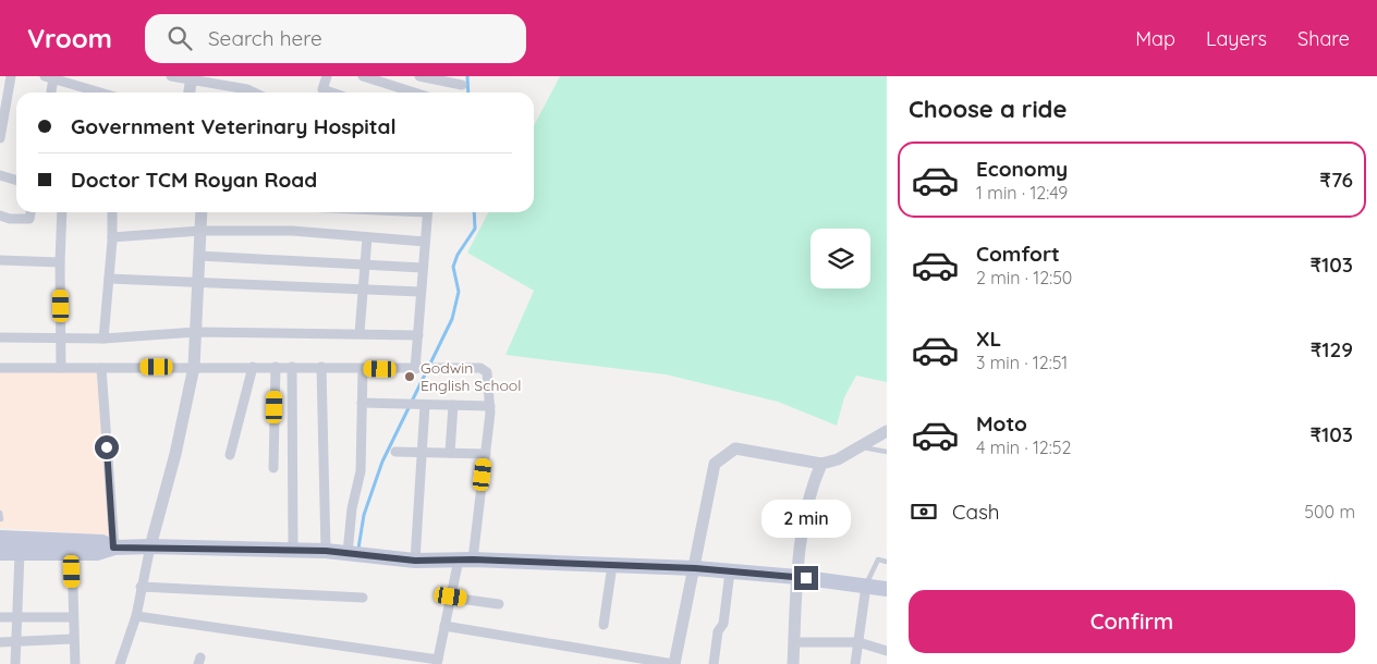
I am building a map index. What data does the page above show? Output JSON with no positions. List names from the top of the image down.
{
  "places": ["Godwin English School"],
  "page": {
    "header": "Vroom",
    "search": "Search here",
    "nav": ["Map", "Layers", "Share"],
    "heading": "Choose a ride",
    "banner": ["Government Veterinary Hospital", "Doctor TCM Royan Road"],
    "list": [
      {
        "name": "Economy",
        "note": "1 min · 12:49",
        "value": "₹76"
      },
      {
        "name": "Comfort",
        "note": "2 min · 12:50",
        "value": "₹103"
      },
      {
        "name": "XL",
        "note": "3 min · 12:51",
        "value": "₹129"
      },
      {
        "name": "Moto",
        "note": "4 min · 12:52",
        "value": "₹103"
      }
    ],
    "pay": ["Cash", "500 m"],
    "bubble": "2 min",
    "buttons": "Confirm"
  }
}
